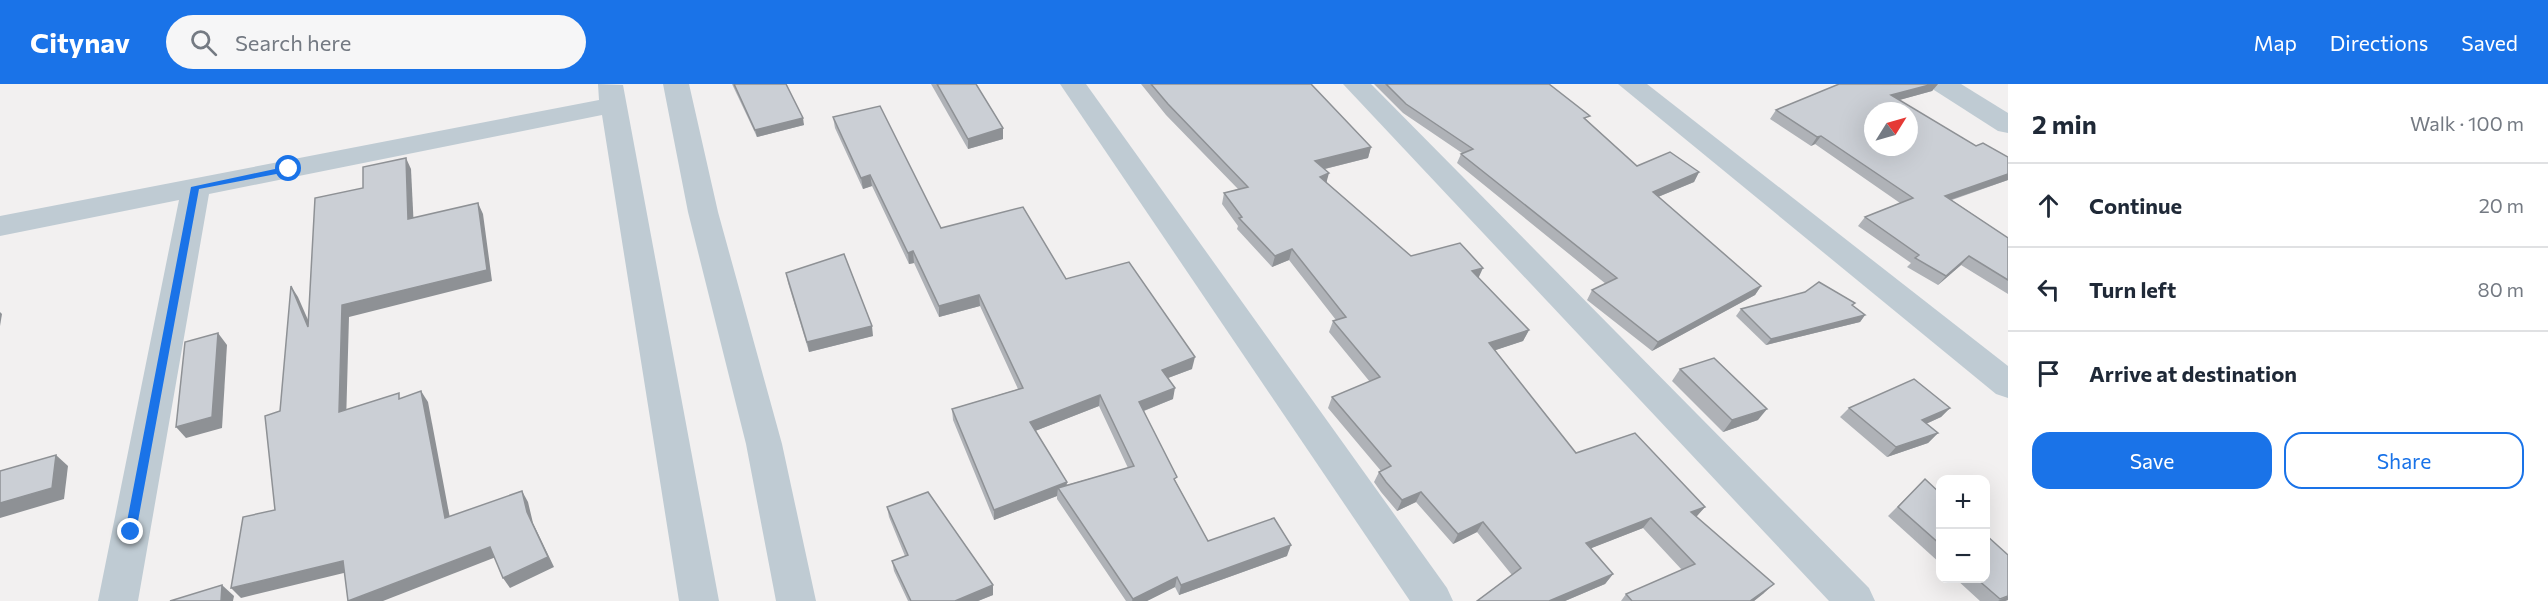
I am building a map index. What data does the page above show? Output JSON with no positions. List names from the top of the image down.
{
  "north": "top right",
  "page": {
    "header": "Citynav",
    "search": "Search here",
    "nav": ["Map", "Directions", "Saved"],
    "heading": ["2 min", "Walk · 100 m"],
    "list": [
      ["Continue", "20 m"],
      ["Turn left", "80 m"],
      "Arrive at destination"
    ],
    "buttons": ["Save", "Share"],
    "map_buttons": ["+", "−"]
  }
}
